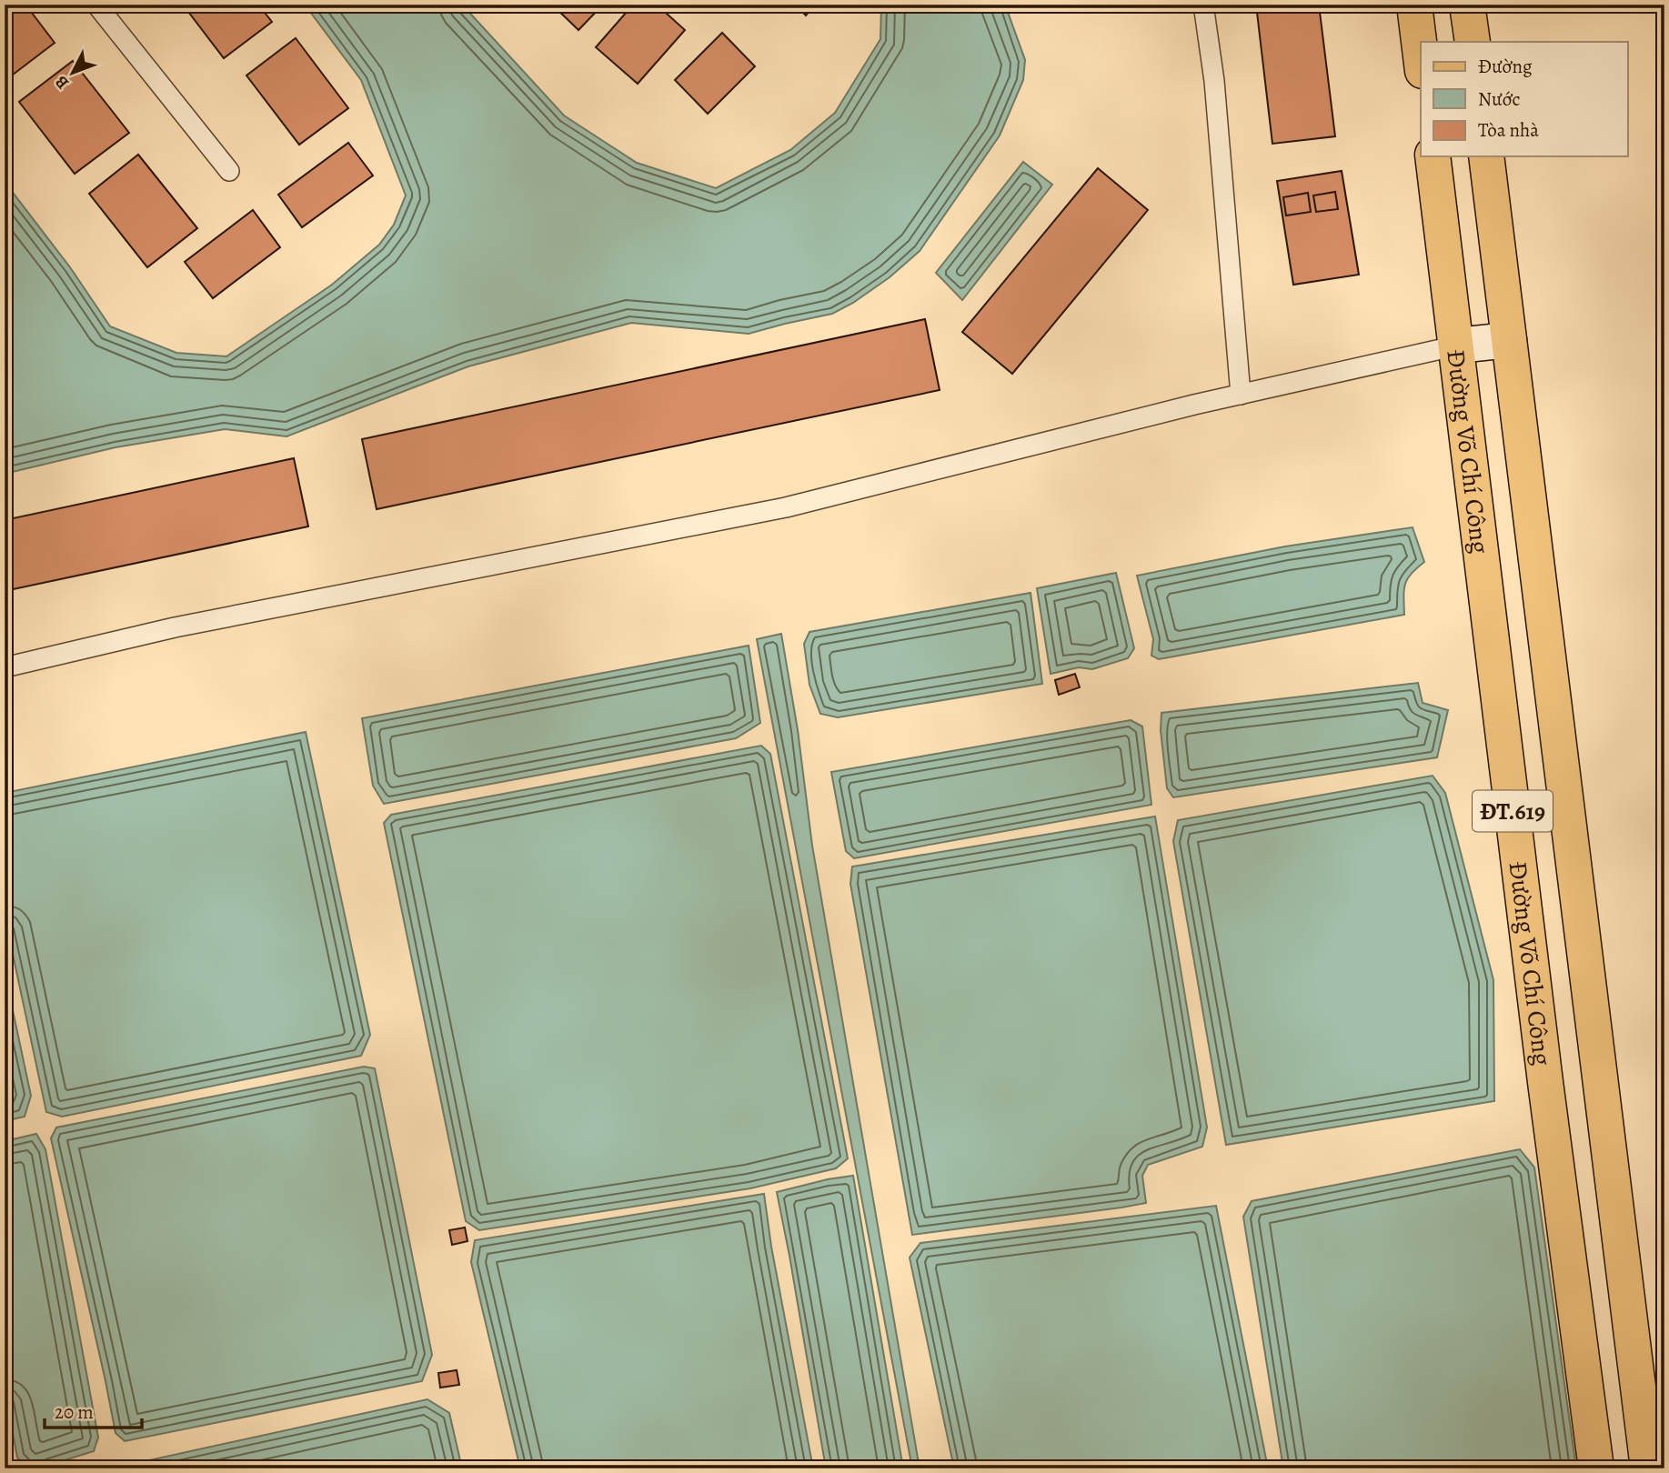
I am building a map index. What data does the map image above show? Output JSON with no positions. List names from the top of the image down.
{
  "streets": {
    "main road": ["Đường Võ Chí Công", "ĐT.619"]
  },
  "legend": ["Đường", "Nước", "Tòa nhà"],
  "scale_bar": "20 m",
  "north": "bottom left"
}
